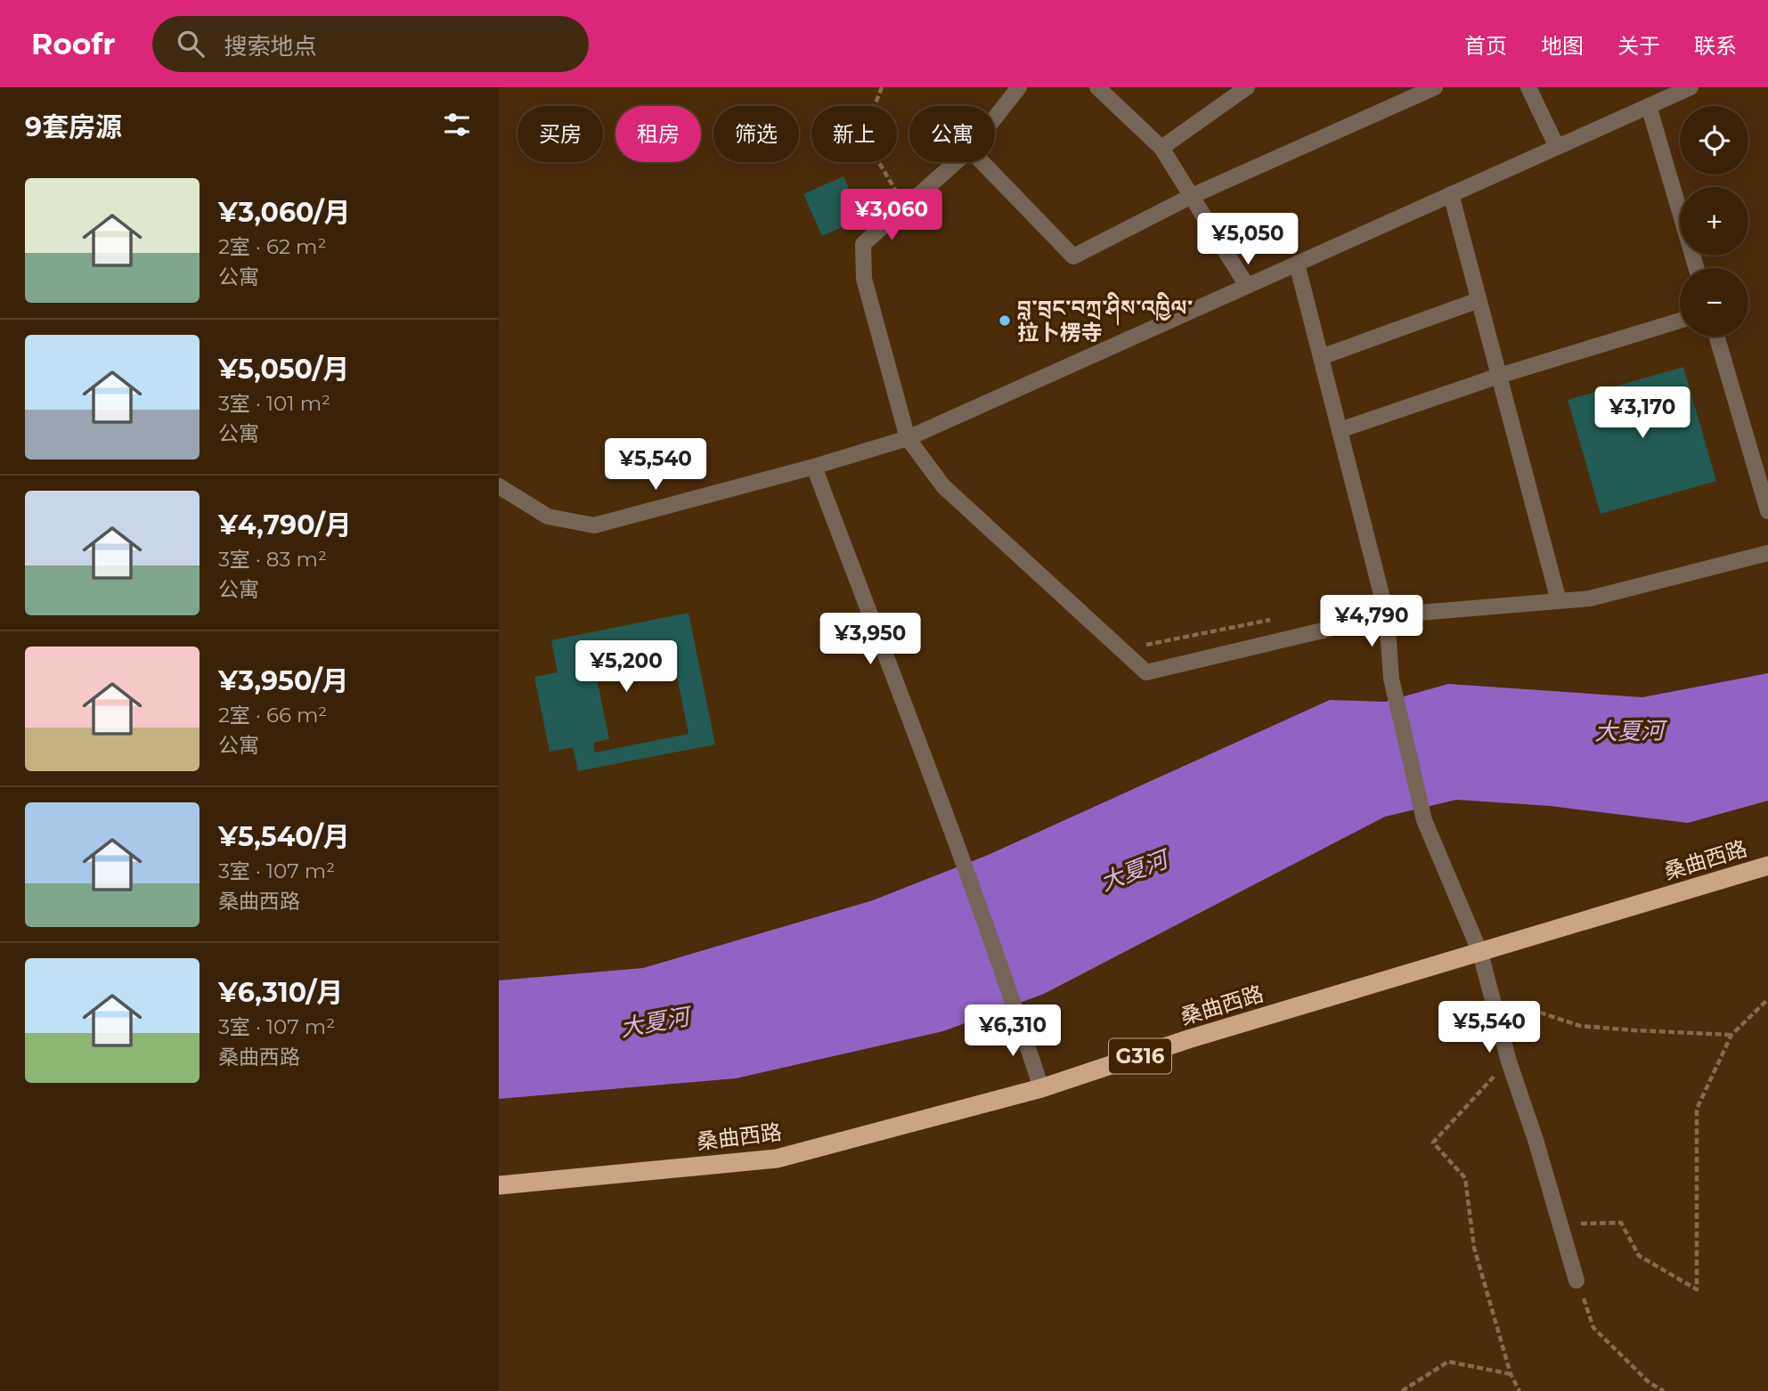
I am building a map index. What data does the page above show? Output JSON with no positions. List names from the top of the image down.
{
  "streets": {
    "highway": ["桑曲西路", "G316"]
  },
  "water": ["大夏河"],
  "places": ["བླ་བྲང་བཀྲ་ཤིས་འཁྱིལ་ 拉卜楞寺"],
  "page": {
    "header": "Roofr",
    "search": "搜索地点",
    "nav": [
      "首页",
      "地图",
      "关于",
      "联系"
    ],
    "heading": "9套房源",
    "map_buttons": ["+", "−"],
    "chip": [
      "买房",
      "租房",
      "筛选",
      "新上",
      "公寓"
    ],
    "list": [
      {
        "name": "¥3,060/月",
        "note": "2室 · 62 m² · 公寓"
      },
      {
        "name": "¥5,050/月",
        "note": "3室 · 101 m² · 公寓"
      },
      {
        "name": "¥4,790/月",
        "note": "3室 · 83 m² · 公寓"
      },
      {
        "name": "¥3,950/月",
        "note": "2室 · 66 m² · 公寓"
      },
      {
        "name": "¥5,540/月",
        "note": "3室 · 107 m² · 桑曲西路"
      },
      {
        "name": "¥6,310/月",
        "note": "3室 · 107 m² · 桑曲西路"
      }
    ],
    "price": [
      "¥3,060",
      "¥5,050",
      "¥3,170",
      "¥5,540",
      "¥4,790",
      "¥3,950",
      "¥5,200",
      "¥5,540",
      "¥6,310"
    ]
  }
}
